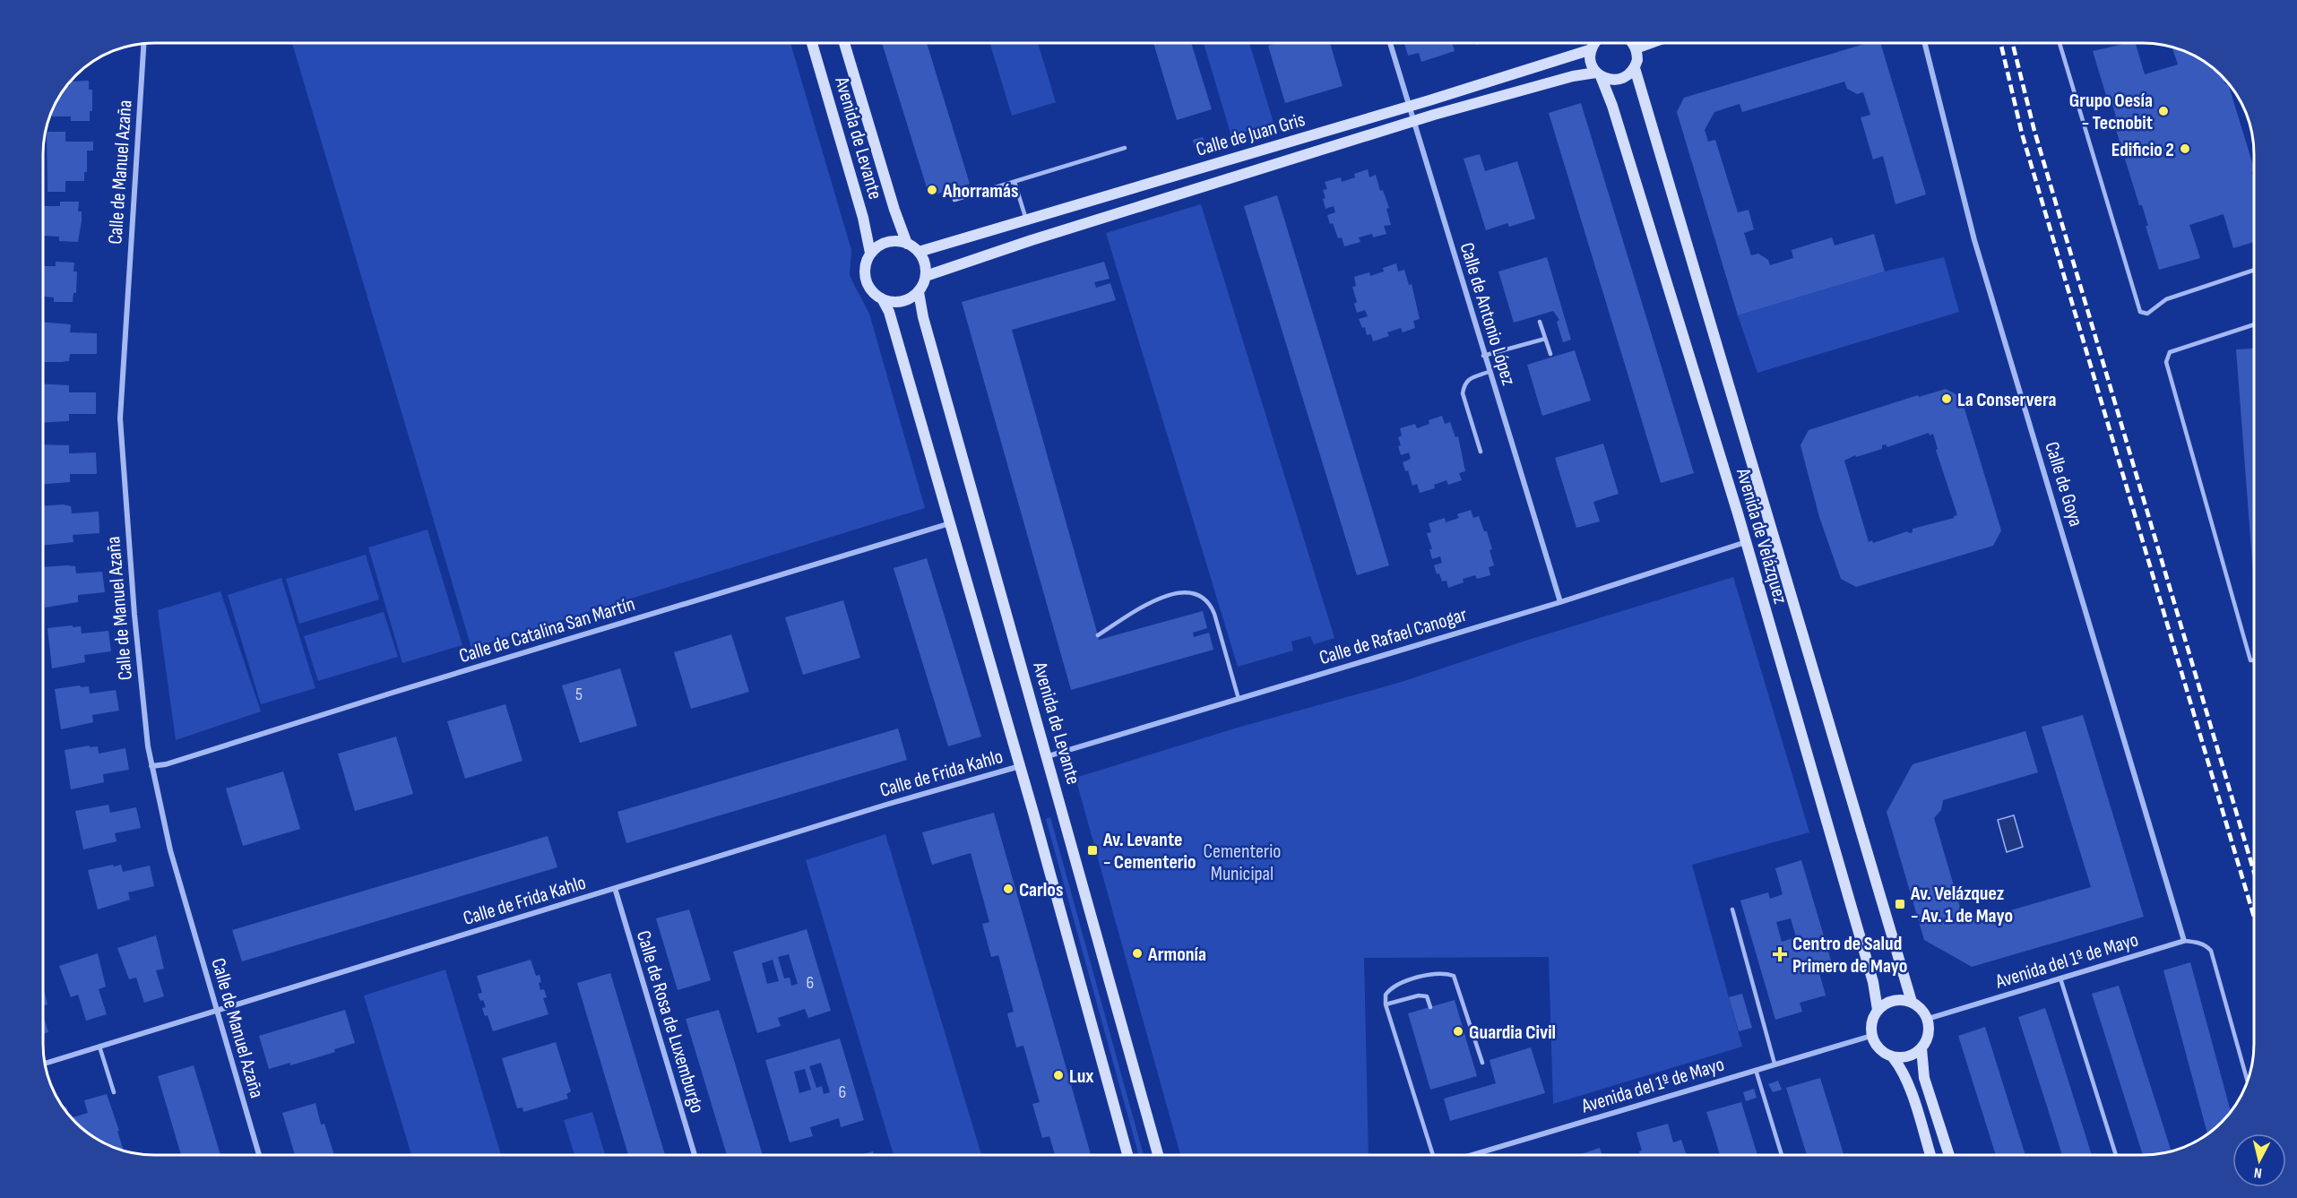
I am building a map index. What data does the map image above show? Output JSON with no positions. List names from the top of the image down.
{
  "streets": {
    "street": [
      "Calle de Juan Gris",
      "Avenida de Levante",
      "Calle de Manuel Azaña",
      "Calle de Antonio López",
      "Calle de Goya",
      "Avenida de Velázquez",
      "Calle de Catalina San Martín",
      "Calle de Rafael Canogar",
      "Calle de Frida Kahlo",
      "Avenida del 1º de Mayo",
      "Calle de Rosa de Luxemburgo"
    ]
  },
  "crossings": [
    ["Calle de Juan Gris", "Avenida de Levante"],
    ["Calle de Juan Gris", "Calle de Antonio López"],
    ["Calle de Juan Gris", "Avenida de Velázquez"],
    ["Avenida de Levante", "Calle de Rafael Canogar"],
    ["Calle de Manuel Azaña", "Calle de Catalina San Martín"],
    ["Calle de Manuel Azaña", "Calle de Frida Kahlo"],
    ["Calle de Antonio López", "Calle de Rafael Canogar"],
    ["Calle de Goya", "Avenida del 1º de Mayo"],
    ["Avenida de Velázquez", "Calle de Rafael Canogar"],
    ["Avenida de Velázquez", "Avenida del 1º de Mayo"],
    ["Calle de Frida Kahlo", "Calle de Rosa de Luxemburgo"]
  ],
  "parks": ["Cementerio Municipal"],
  "places": {
    "other": [
      "Grupo Oesía - Tecnobit",
      "Edificio 2",
      "Ahorramás",
      "La Conservera",
      "Carlos",
      "Armonía",
      "Guardia Civil",
      "Lux"
    ],
    "transit": ["Av. Levante - Cementerio", "Av. Velázquez - Av. 1 de Mayo"],
    "health": ["Centro de Salud Primero de Mayo"]
  },
  "house_numbers": ["5", "6", "6"],
  "north": "bottom"
}
